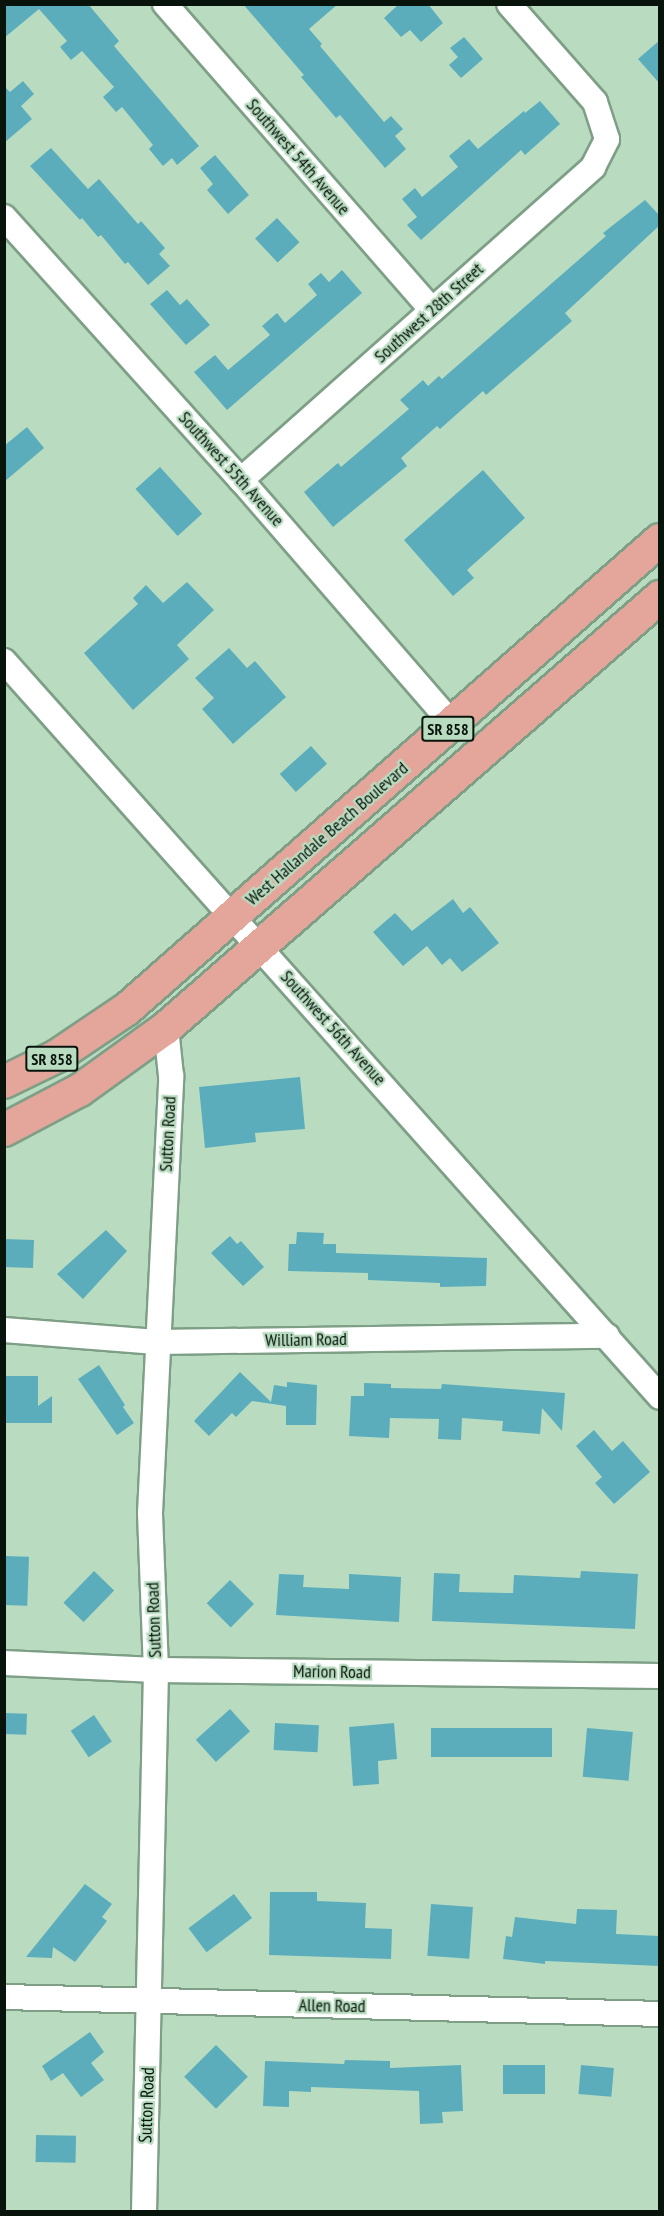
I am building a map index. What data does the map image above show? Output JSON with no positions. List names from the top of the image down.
{
  "streets": {
    "main road": ["SR 858", "West Hallandale Beach Boulevard"],
    "street": [
      "Southwest 54th Avenue",
      "Southwest 28th Street",
      "Southwest 55th Avenue",
      "Southwest 56th Avenue",
      "Sutton Road",
      "William Road",
      "Marion Road",
      "Allen Road"
    ]
  },
  "crossings": [
    ["Southwest 54th Avenue", "Southwest 28th Street"],
    ["Southwest 28th Street", "Southwest 55th Avenue"],
    ["Southwest 55th Avenue", "West Hallandale Beach Boulevard"],
    ["SR 858", "Southwest 56th Avenue"],
    ["SR 858", "Sutton Road"],
    ["West Hallandale Beach Boulevard", "Southwest 56th Avenue"],
    ["Southwest 56th Avenue", "William Road"],
    ["Sutton Road", "William Road"],
    ["Sutton Road", "Marion Road"],
    ["Sutton Road", "Allen Road"]
  ]
}
